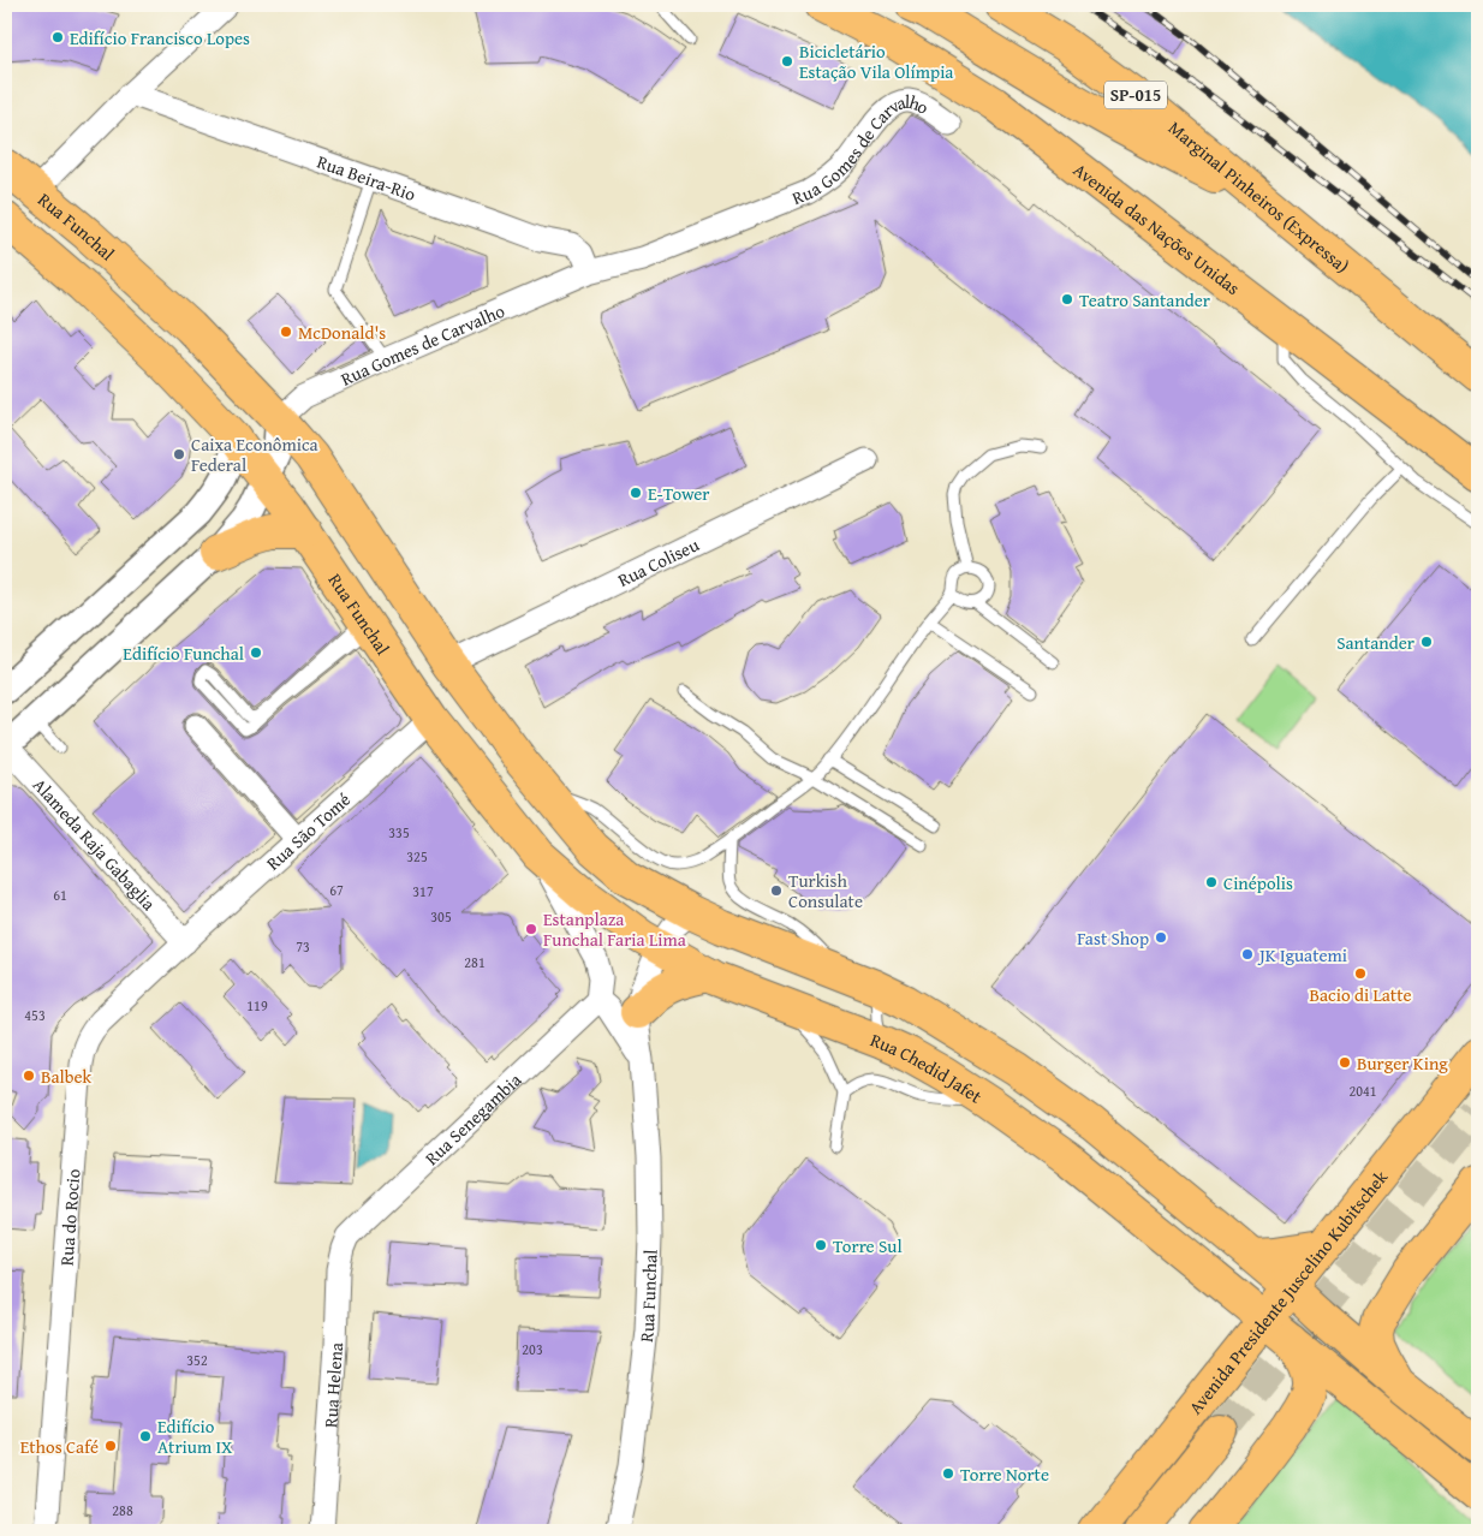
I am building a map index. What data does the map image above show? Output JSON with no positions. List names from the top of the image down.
{
  "streets": {
    "main road": [
      "SP-015",
      "Marginal Pinheiros (Expressa)",
      "Rua Funchal",
      "Avenida das Nações Unidas",
      "Rua Chedid Jafet",
      "Avenida Presidente Juscelino Kubitschek"
    ],
    "street": [
      "Rua Gomes de Carvalho",
      "Rua Beira-Rio",
      "Rua Coliseu",
      "Rua São Tomé",
      "Alameda Raja Gabaglia",
      "Rua Senegambia",
      "Rua do Rocio",
      "Rua Helena"
    ]
  },
  "crossings": [
    ["Rua Gomes de Carvalho", "Rua Beira-Rio"],
    ["Rua Gomes de Carvalho", "Rua Funchal"],
    ["Rua Funchal", "Rua Coliseu"],
    ["Rua Funchal", "Rua São Tomé"],
    ["Rua Funchal", "Rua Chedid Jafet"],
    ["Rua Funchal", "Rua Senegambia"],
    ["Rua São Tomé", "Alameda Raja Gabaglia"],
    ["Rua São Tomé", "Rua do Rocio"],
    ["Alameda Raja Gabaglia", "Rua do Rocio"],
    ["Rua Chedid Jafet", "Avenida Presidente Juscelino Kubitschek"],
    ["Rua Senegambia", "Rua Helena"]
  ],
  "places": [
    "Edifício Francisco Lopes",
    "Bicicletário Estação Vila Olímpia",
    "Teatro Santander",
    "McDonald's",
    "Caixa Econômica Federal",
    "E-Tower",
    "Santander",
    "Edifício Funchal",
    "Cinépolis",
    "Turkish Consulate",
    "Estanplaza Funchal Faria Lima",
    "Fast Shop",
    "JK Iguatemi",
    "Bacio di Latte",
    "Burger King",
    "Balbek",
    "Torre Sul",
    "Edifício Atrium IX",
    "Ethos Café",
    "Torre Norte"
  ],
  "house_numbers": [
    "335",
    "325",
    "67",
    "317",
    "61",
    "305",
    "73",
    "281",
    "119",
    "453",
    "2041",
    "203",
    "352",
    "288"
  ]
}
